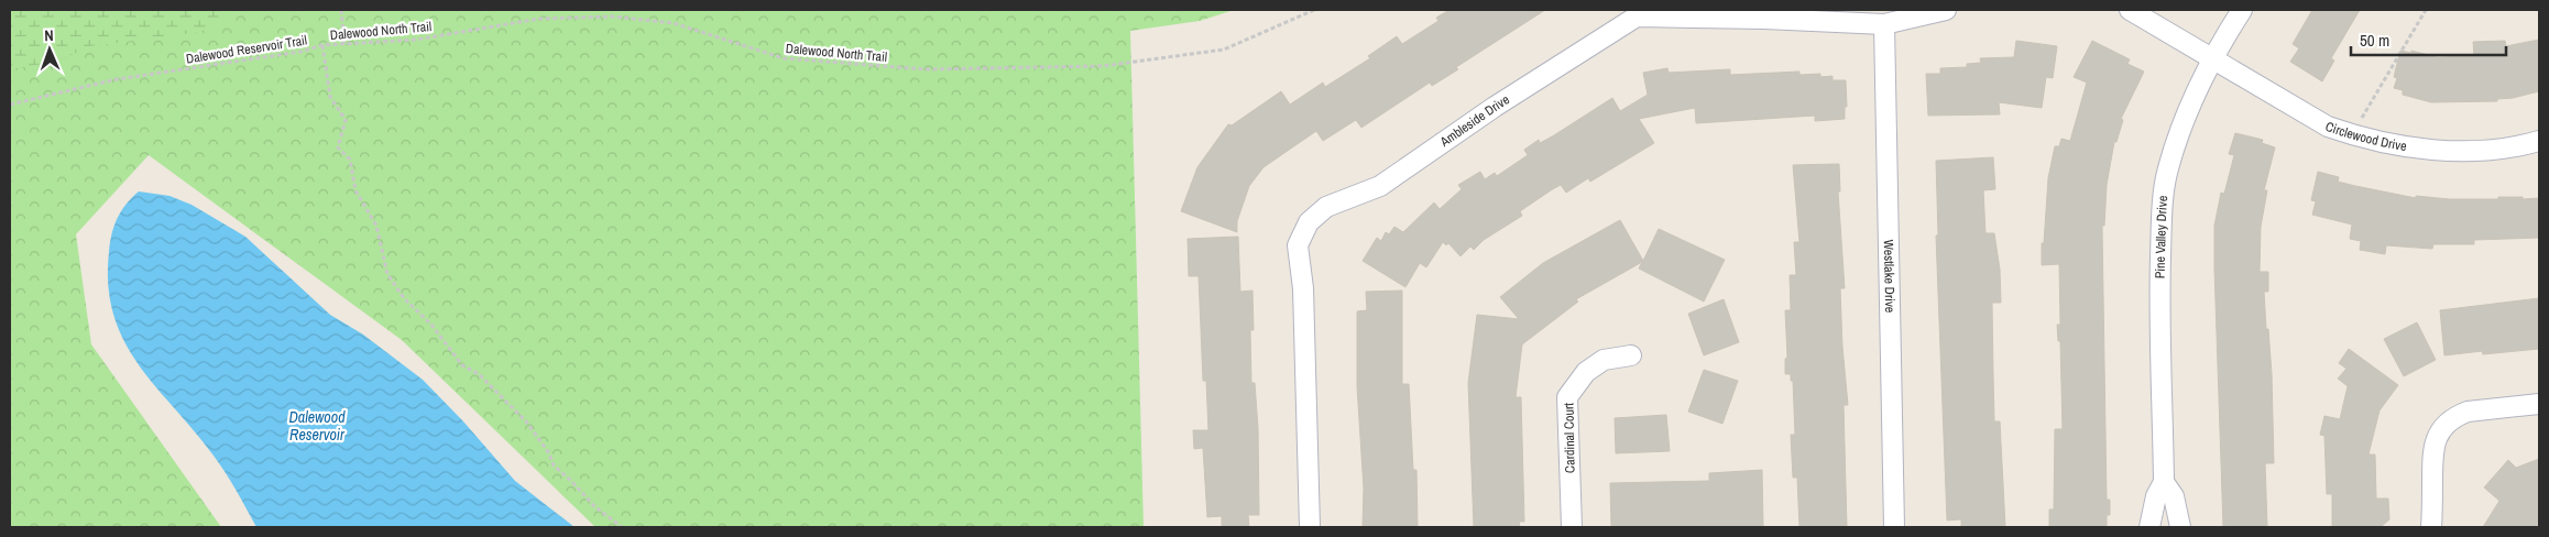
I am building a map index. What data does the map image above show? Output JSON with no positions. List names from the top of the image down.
{
  "streets": {
    "street": [
      "Ambleside Drive",
      "Circlewood Drive",
      "Pine Valley Drive",
      "Westlake Drive",
      "Cardinal Court"
    ],
    "path": ["Dalewood North Trail", "Dalewood Reservoir Trail"]
  },
  "crossings": [
    ["Dalewood North Trail", "Dalewood Reservoir Trail"],
    ["Ambleside Drive", "Westlake Drive"],
    ["Circlewood Drive", "Pine Valley Drive"]
  ],
  "water": ["Dalewood Reservoir"],
  "scale_bar": "50 m",
  "north": "top"
}
